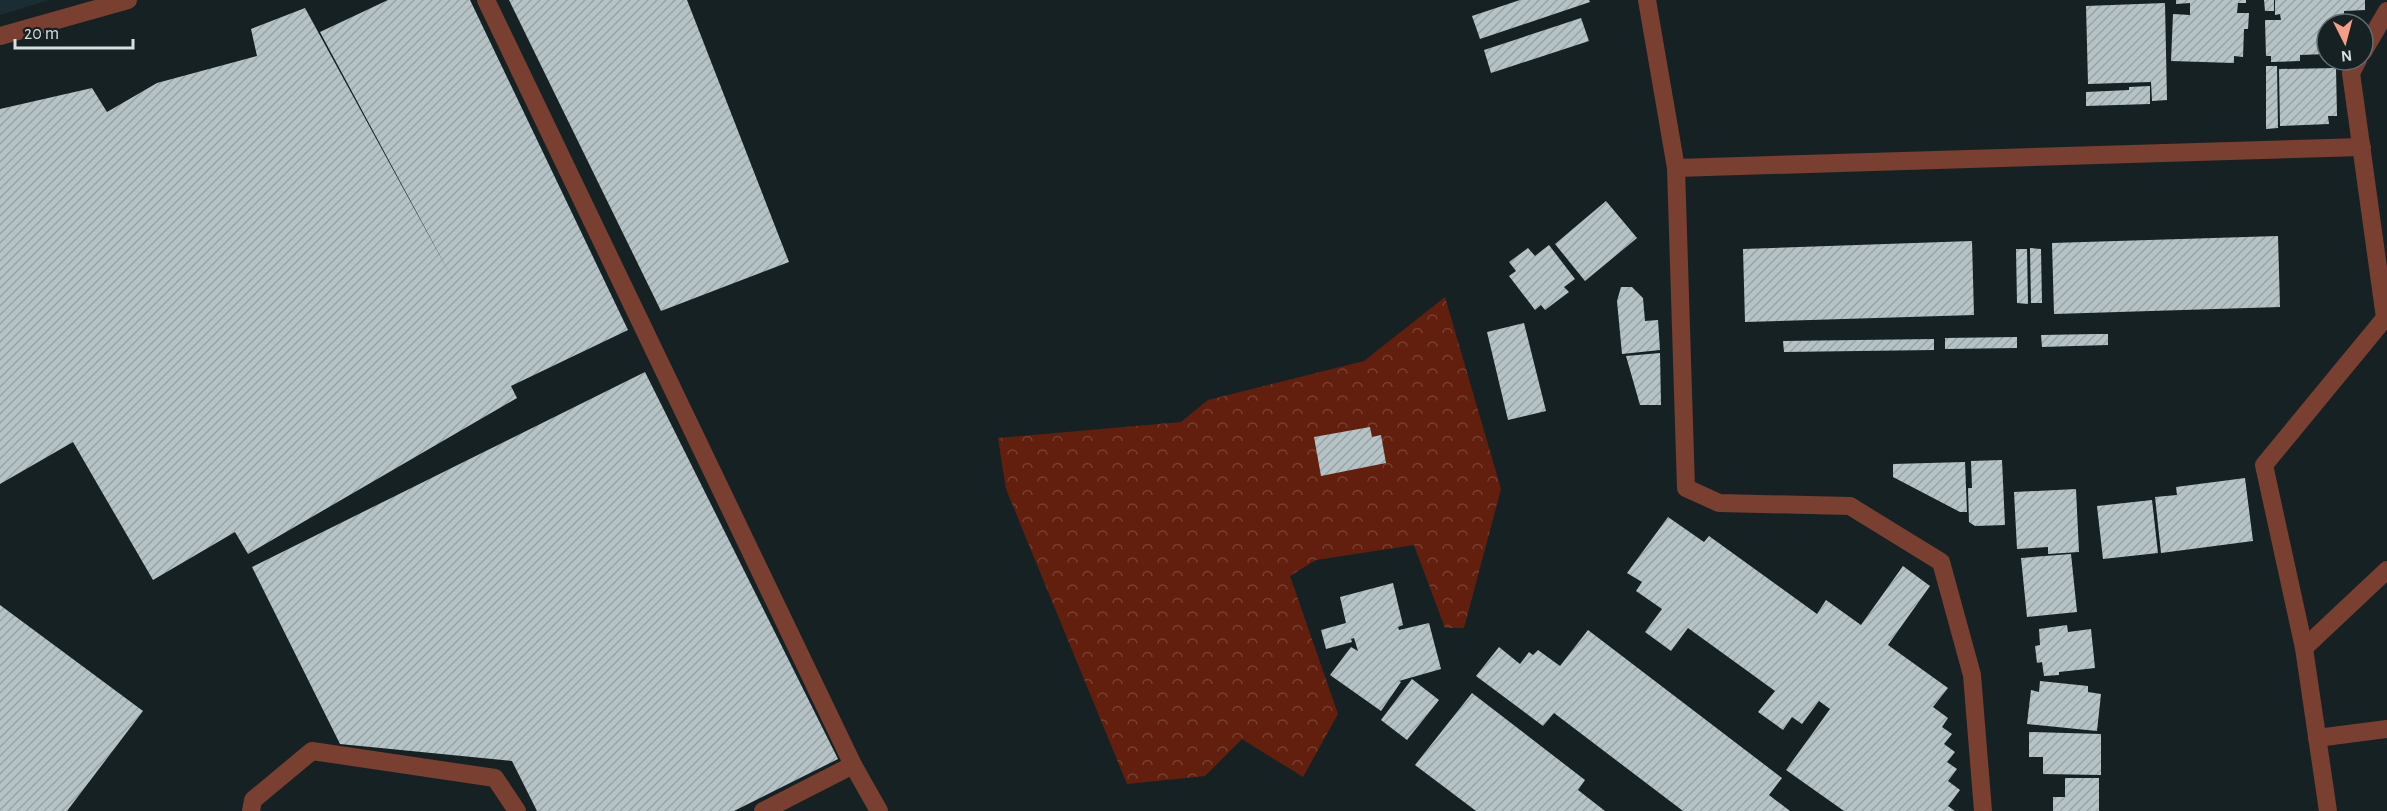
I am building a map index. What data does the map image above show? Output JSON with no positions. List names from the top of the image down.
{
  "scale_bar": "20 m",
  "north": "bottom"
}
